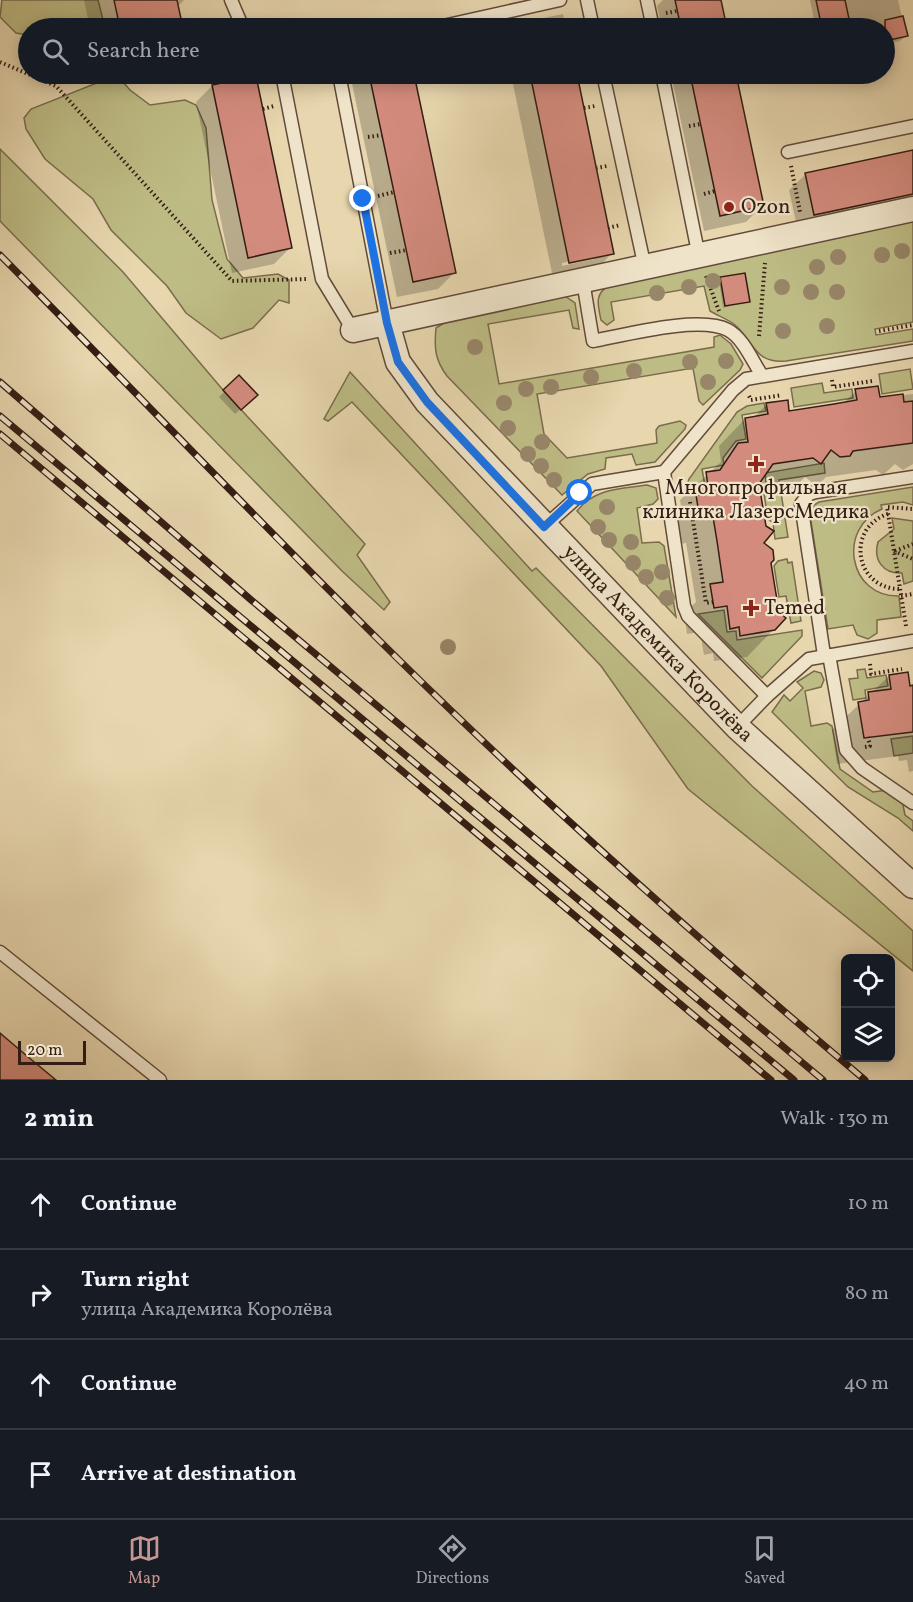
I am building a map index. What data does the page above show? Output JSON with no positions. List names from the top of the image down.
{
  "streets": {
    "street": ["улица Академика Королёва"]
  },
  "places": {
    "other": ["Ozon"],
    "health": ["Многопрофильная клиника ЛазерсМедика", "Temed"]
  },
  "scale_bar": "20 m",
  "page": {
    "search": "Search here",
    "scale": "20 m",
    "heading": ["2 min", "Walk · 130 m"],
    "list": [
      ["Continue", "10 m"],
      ["Turn right", "улица Академика Королёва", "80 m"],
      ["Continue", "40 m"],
      "Arrive at destination"
    ],
    "nav": ["Map", "Directions", "Saved"]
  }
}
